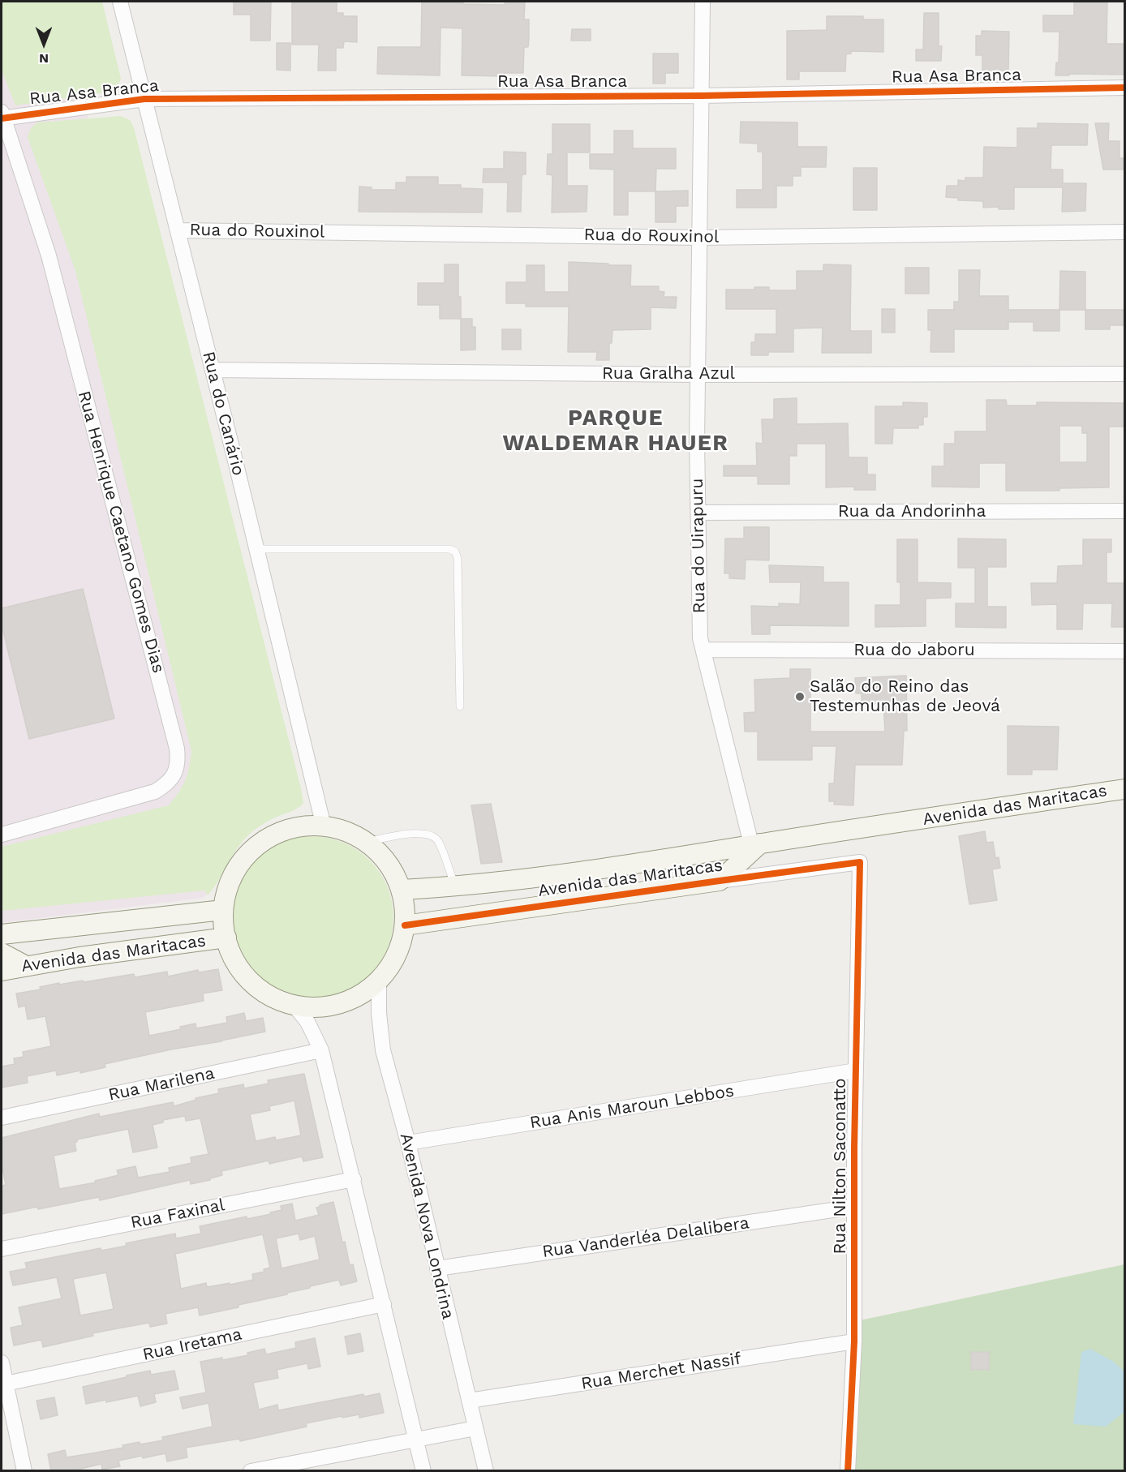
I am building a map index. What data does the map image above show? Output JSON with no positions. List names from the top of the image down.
{
  "streets": {
    "street": [
      "Rua Asa Branca",
      "Rua do Rouxinol",
      "Rua Gralha Azul",
      "Rua do Canário",
      "Rua da Andorinha",
      "Rua Henrique Caetano Gomes Dias",
      "Rua do Uirapuru",
      "Rua do Jaboru",
      "Avenida das Maritacas",
      "Rua Marilena",
      "Rua Anis Maroun Lebbos",
      "Rua Nilton Saconatto",
      "Rua Faxinal",
      "Avenida Nova Londrina",
      "Rua Vanderléa Delalibera",
      "Rua Iretama",
      "Rua Merchet Nassif"
    ]
  },
  "crossings": [
    ["Rua Asa Branca", "Rua do Canário"],
    ["Rua Asa Branca", "Rua Henrique Caetano Gomes Dias"],
    ["Rua Asa Branca", "Rua do Uirapuru"],
    ["Rua do Rouxinol", "Rua do Canário"],
    ["Rua do Rouxinol", "Rua do Uirapuru"],
    ["Rua Gralha Azul", "Rua do Canário"],
    ["Rua Gralha Azul", "Rua do Uirapuru"],
    ["Rua da Andorinha", "Rua do Uirapuru"],
    ["Rua do Uirapuru", "Rua do Jaboru"],
    ["Rua do Uirapuru", "Avenida das Maritacas"],
    ["Avenida das Maritacas", "Rua Nilton Saconatto"],
    ["Rua Anis Maroun Lebbos", "Rua Nilton Saconatto"],
    ["Rua Anis Maroun Lebbos", "Avenida Nova Londrina"],
    ["Rua Nilton Saconatto", "Rua Vanderléa Delalibera"],
    ["Rua Nilton Saconatto", "Rua Merchet Nassif"],
    ["Avenida Nova Londrina", "Rua Vanderléa Delalibera"],
    ["Avenida Nova Londrina", "Rua Merchet Nassif"]
  ],
  "districts": ["PARQUE WALDEMAR HAUER"],
  "places": ["Salão do Reino das Testemunhas de Jeová"],
  "north": "bottom"
}
